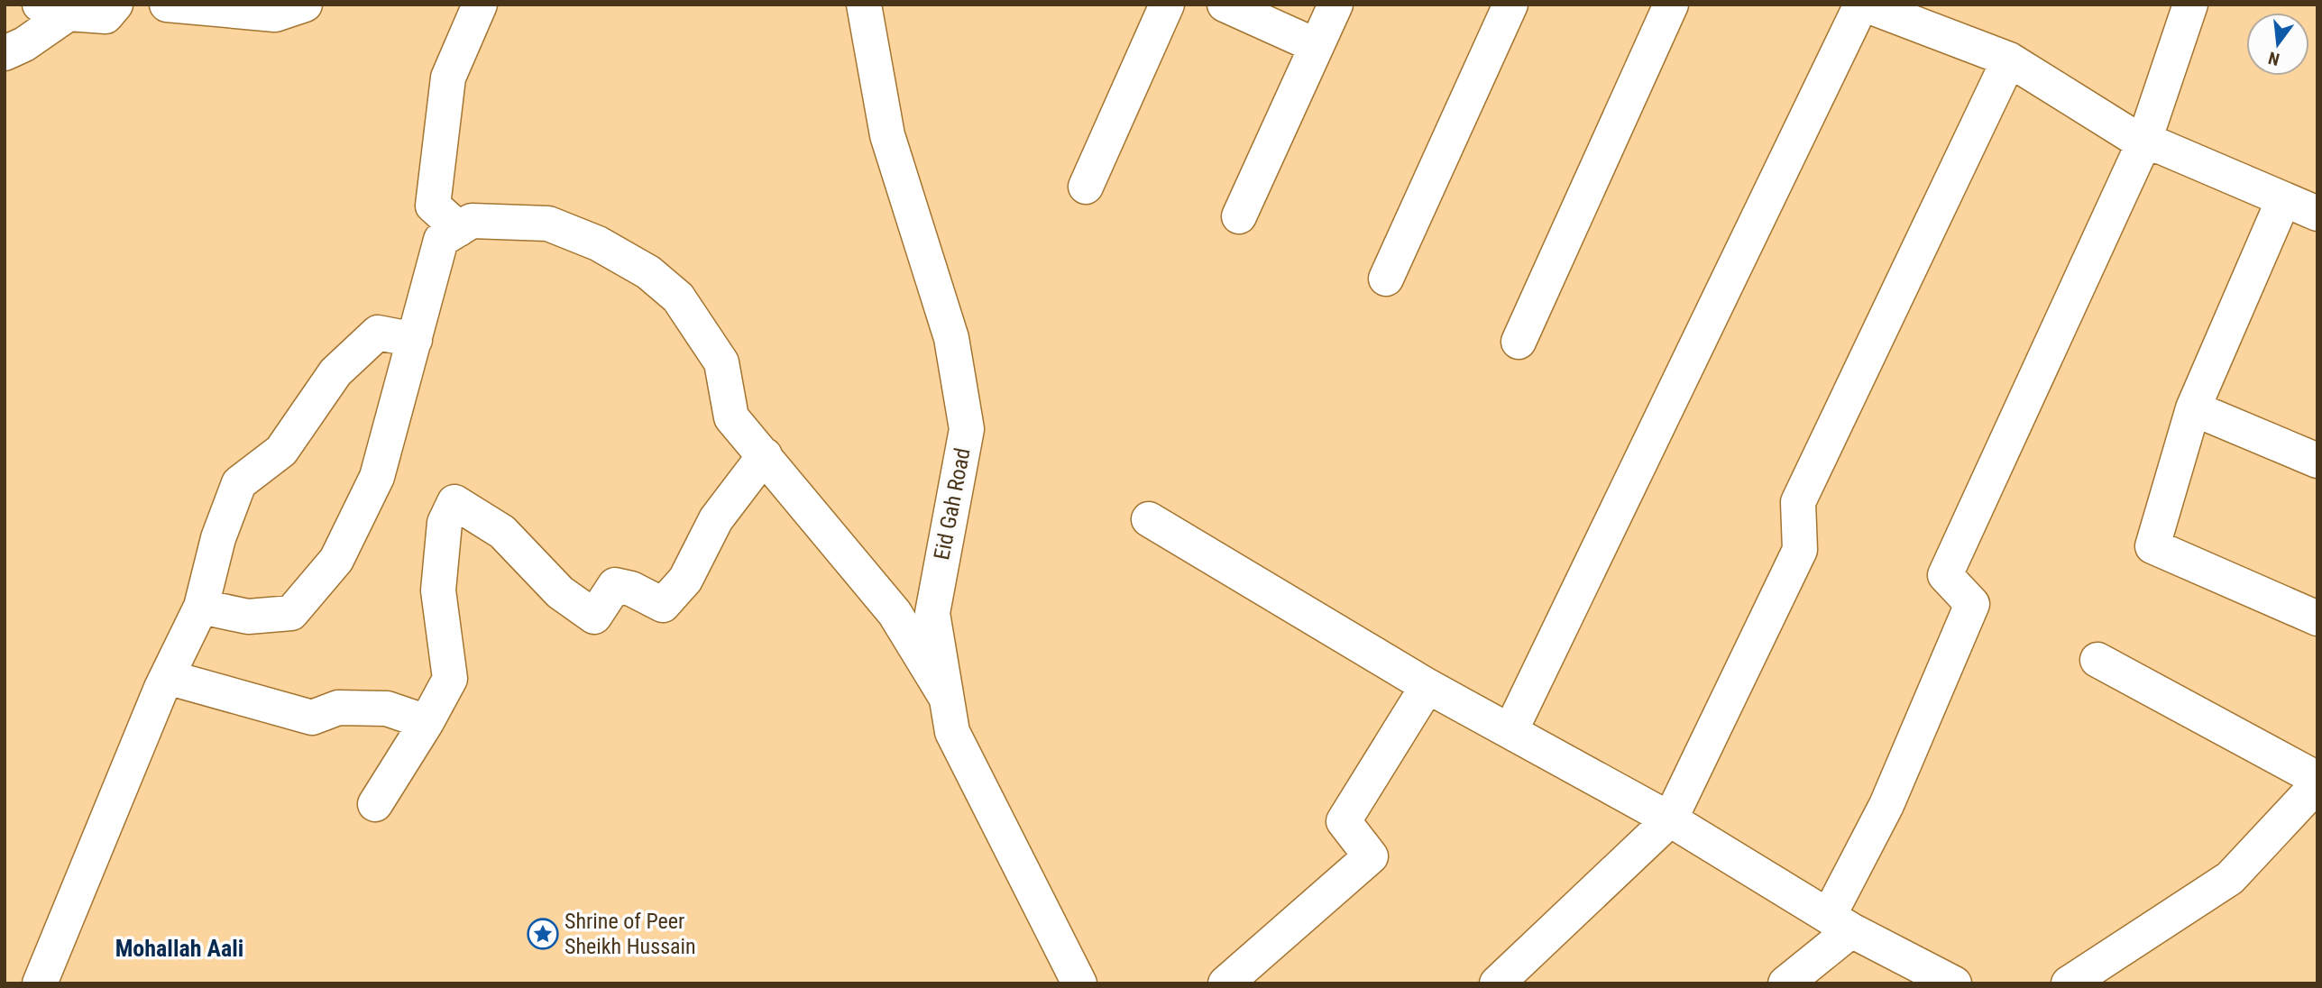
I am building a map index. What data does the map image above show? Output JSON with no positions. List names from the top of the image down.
{
  "streets": {
    "street": ["Eid Gah Road"]
  },
  "districts": ["Mohallah Aali"],
  "places": {
    "place": ["Shrine of Peer Sheikh Hussain"]
  },
  "north": "bottom"
}
